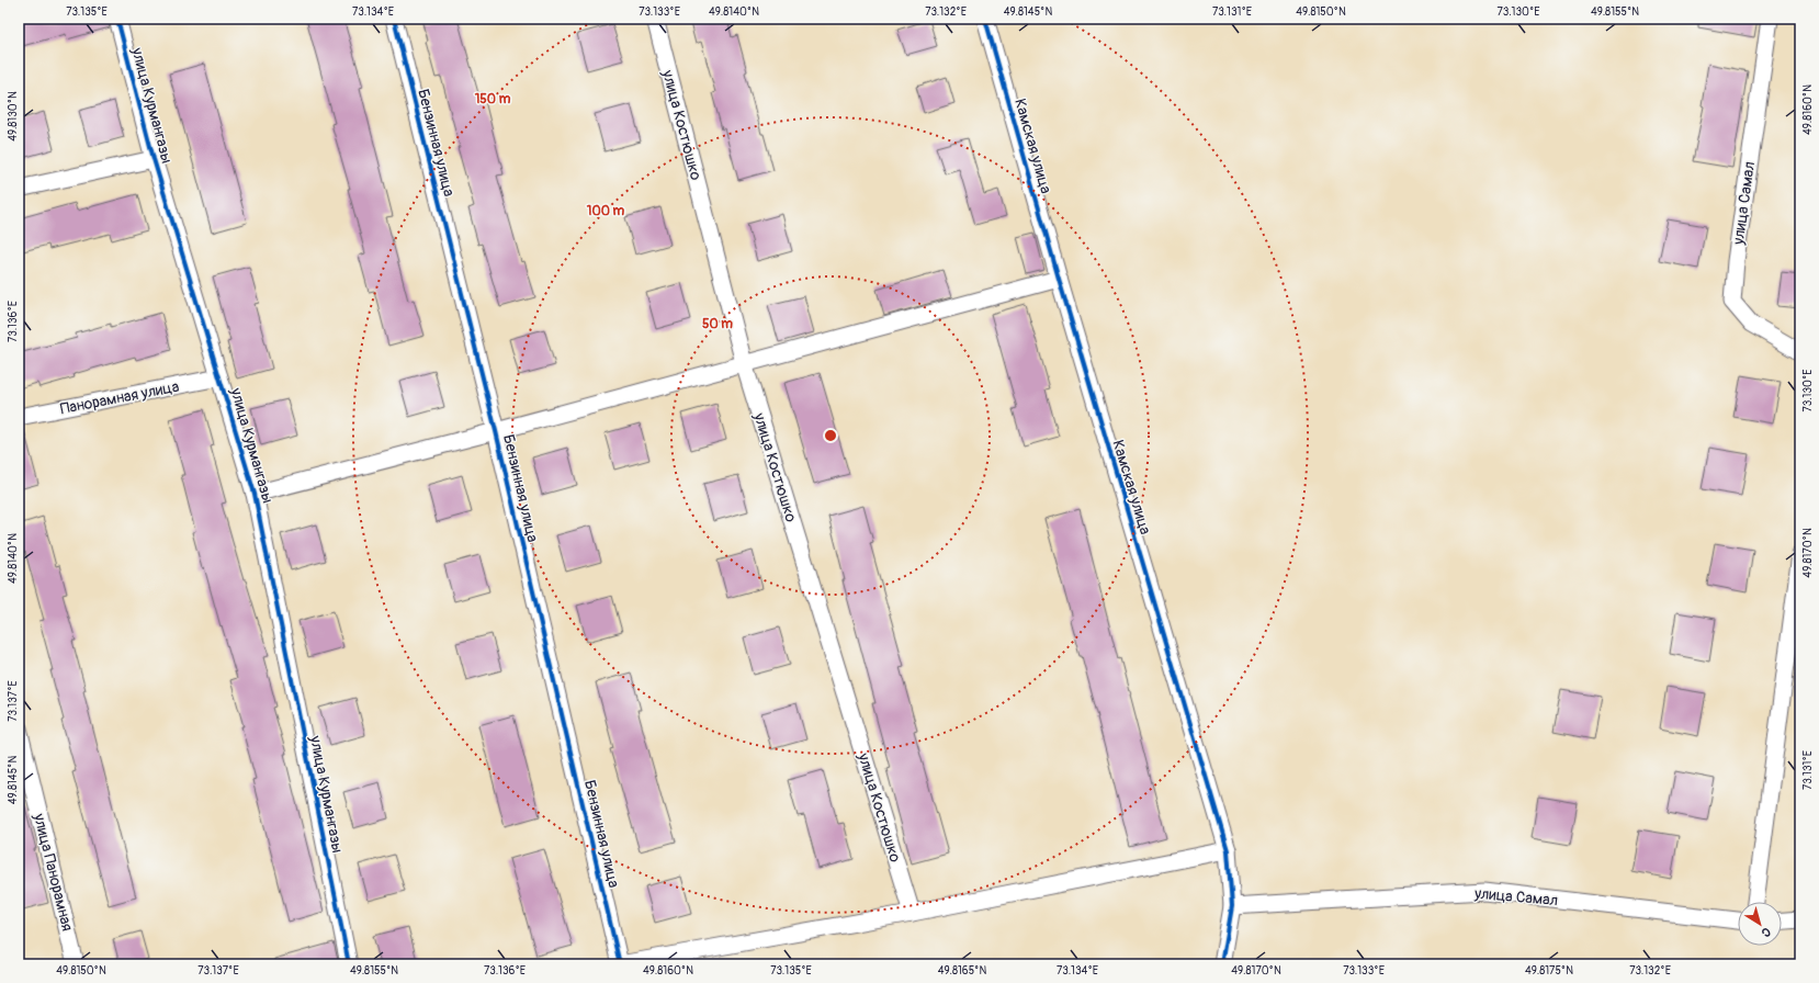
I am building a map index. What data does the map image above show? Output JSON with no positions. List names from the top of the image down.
{
  "streets": {
    "street": [
      "улица Курмангазы",
      "улица Костюшко",
      "Бензинная улица",
      "Камская улица",
      "улица Самал",
      "Панорамная улица",
      "улица Панорамная"
    ]
  },
  "crossings": [
    ["улица Курмангазы", "Панорамная улица"],
    ["Камская улица", "улица Самал"]
  ],
  "north": "bottom right",
  "coordinates": [
    "73.135°E",
    "73.134°E",
    "73.133°E",
    "49.8140°N",
    "73.132°E",
    "49.8145°N",
    "73.131°E",
    "49.8150°N",
    "73.130°E",
    "49.8155°N",
    "49.8160°N",
    "49.8130°N",
    "73.136°E",
    "49.8170°N",
    "73.137°E",
    "49.8165°N",
    "49.8175°N"
  ],
  "rings": ["150 m", "100 m", "50 m"]
}
